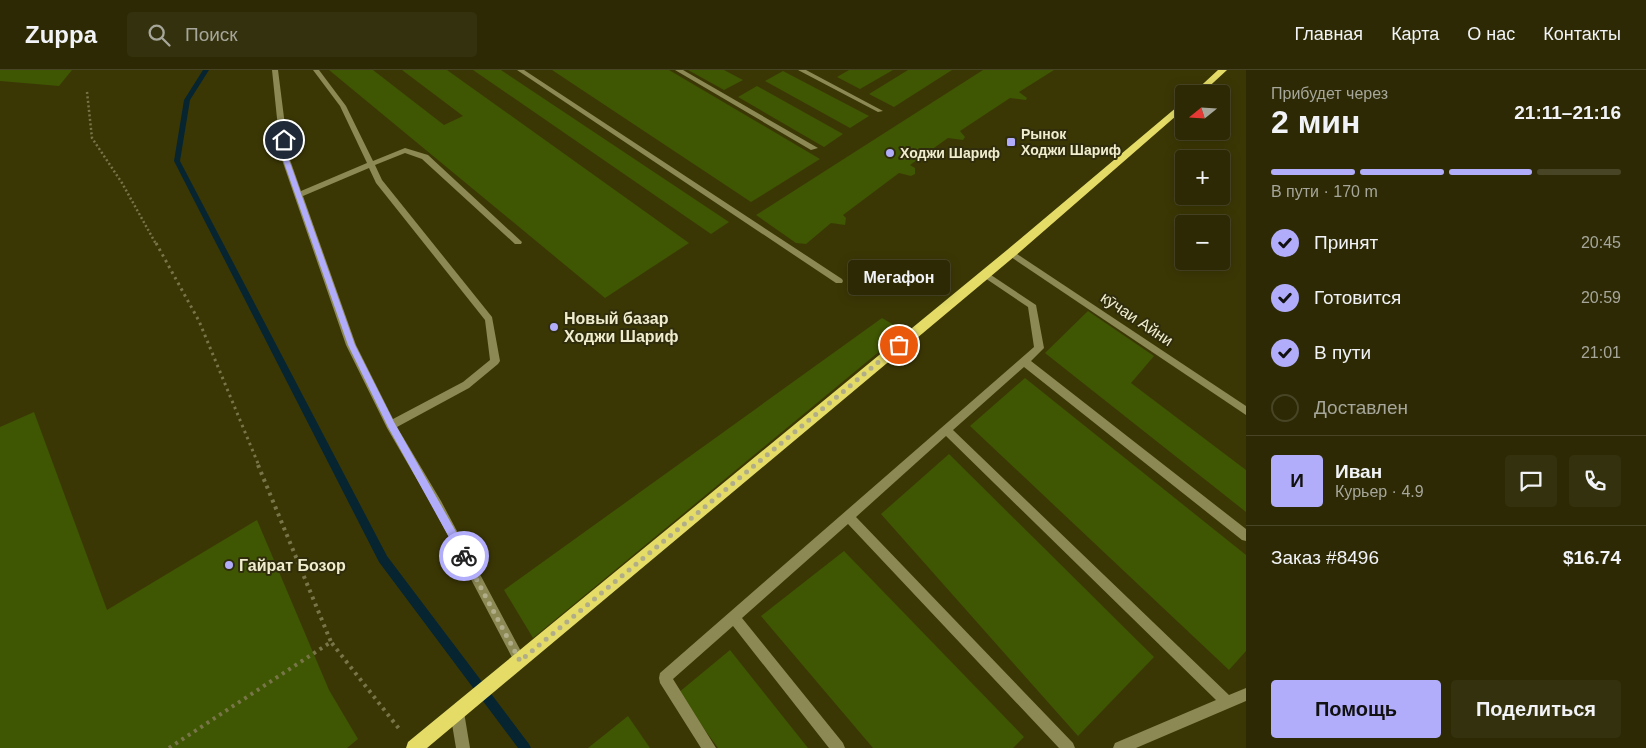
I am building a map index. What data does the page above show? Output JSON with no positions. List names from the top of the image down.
{
  "streets": {
    "street": ["кӯчаи Айни"]
  },
  "places": {
    "transit": ["Рынок Ходжи Шариф"],
    "other": [
      "Ходжи Шариф",
      "Новый базар Ходжи Шариф",
      "Мегафон",
      "Гайрат Бозор"
    ]
  },
  "north": "left",
  "page": {
    "header": "Zuppa",
    "search": "Поиск",
    "nav": [
      "Главная",
      "Карта",
      "О нас",
      "Контакты"
    ],
    "heading": ["2 мин", "Прибудет через", "21:11–21:16"],
    "panel": [
      "Иван",
      "Курьер · 4.9",
      "Заказ #8496",
      "$16.74"
    ],
    "map_buttons": ["+", "−"],
    "bar": "В пути · 170 m",
    "list": [
      ["Принят", "20:45"],
      ["Готовится", "20:59"],
      ["В пути", "21:01"],
      "Доставлен"
    ],
    "bubble": "Мегафон",
    "round": "И",
    "buttons": ["Помощь", "Поделиться"]
  }
}
